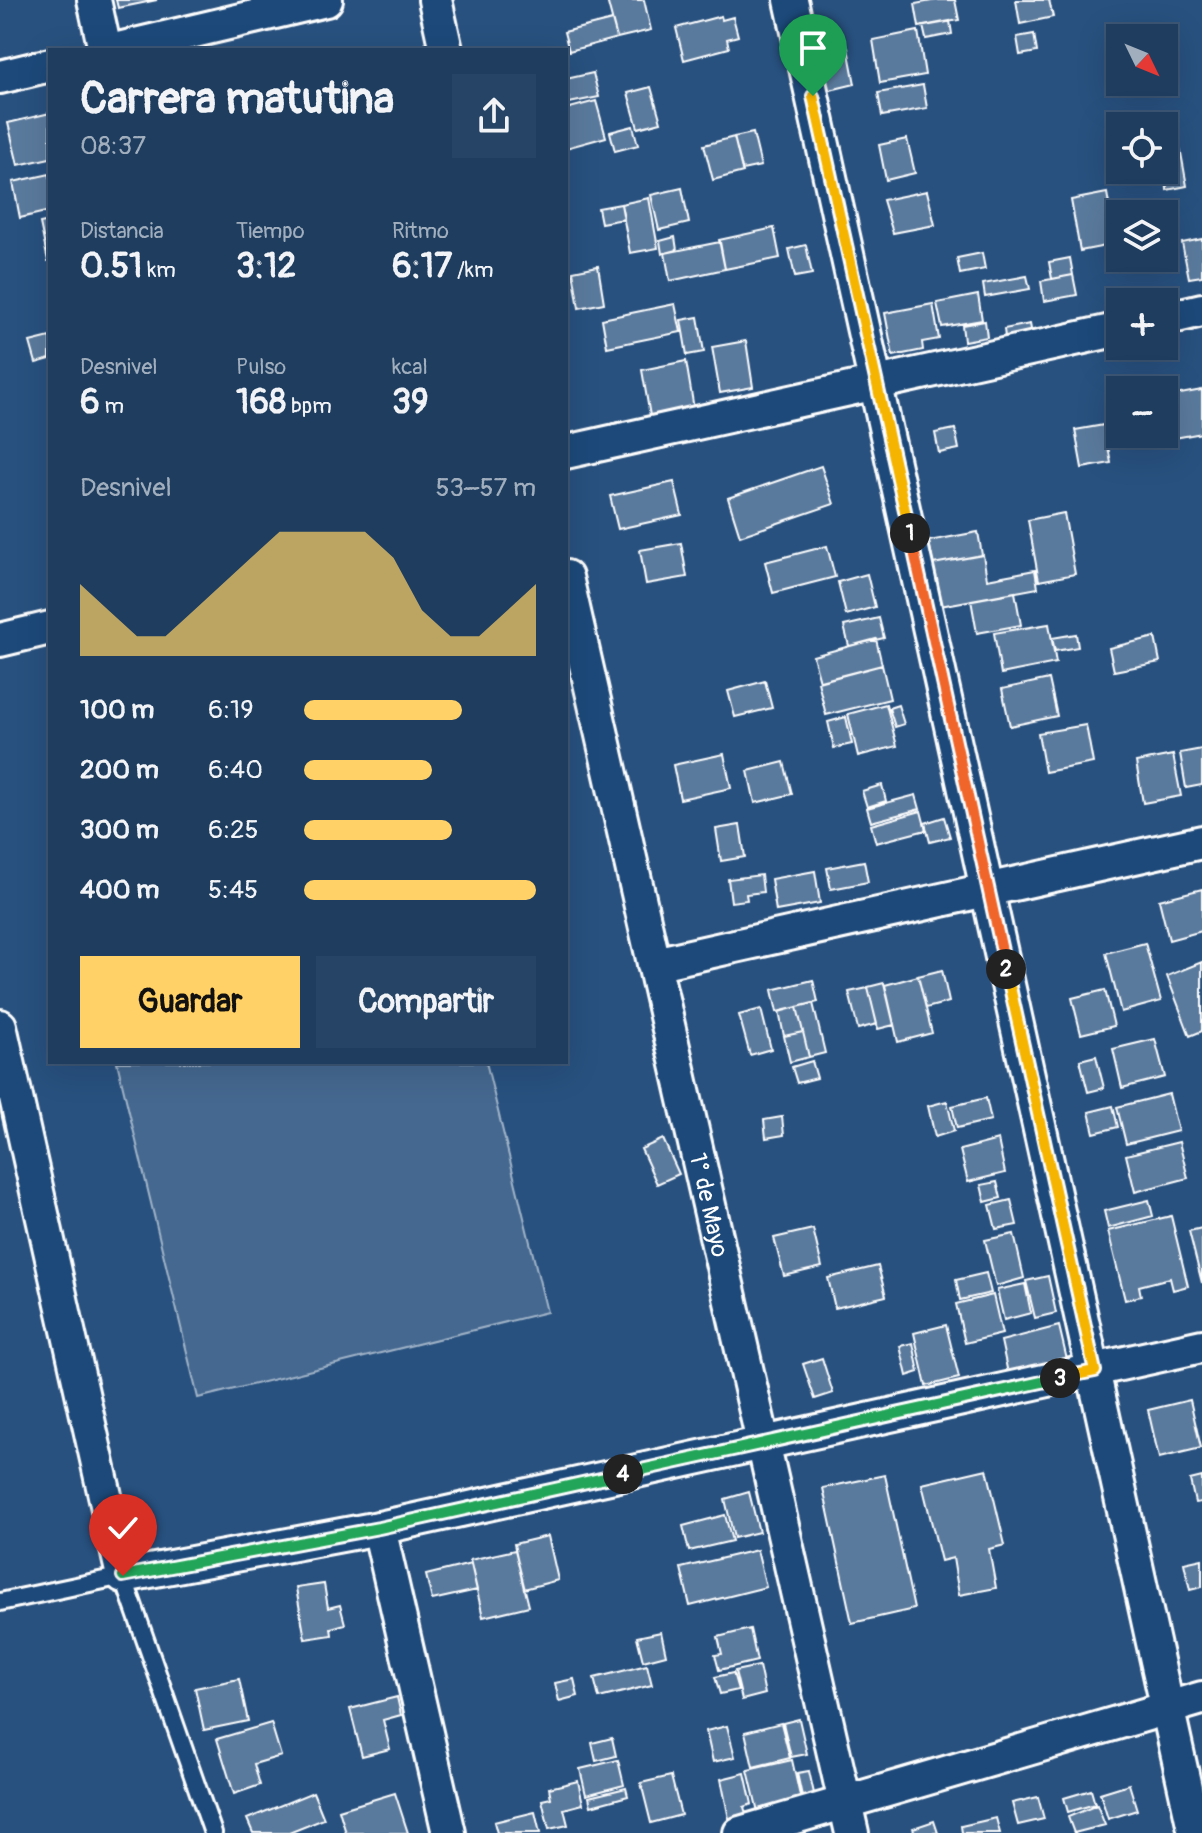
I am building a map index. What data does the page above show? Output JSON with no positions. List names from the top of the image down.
{
  "streets": {
    "street": ["1° de Mayo"]
  },
  "north": "bottom right",
  "page": {
    "map_buttons": ["+", "−"],
    "heading": ["Carrera matutina", "08:37"],
    "stats": [
      ["Distancia", "0.51 km"],
      ["Tiempo", "3:12"],
      ["Ritmo", "6:17 /km"],
      ["Desnivel", "6 m"],
      ["Pulso", "168 bpm"],
      ["kcal", "39"]
    ],
    "chart": ["Desnivel", "53–57 m"],
    "pins": [
      "1",
      "2",
      "3",
      "4"
    ],
    "list": [
      {
        "name": "100 m",
        "note": "6:19"
      },
      {
        "name": "200 m",
        "note": "6:40"
      },
      {
        "name": "300 m",
        "note": "6:25"
      },
      {
        "name": "400 m",
        "note": "5:45"
      }
    ],
    "buttons": ["Guardar", "Compartir"]
  }
}
